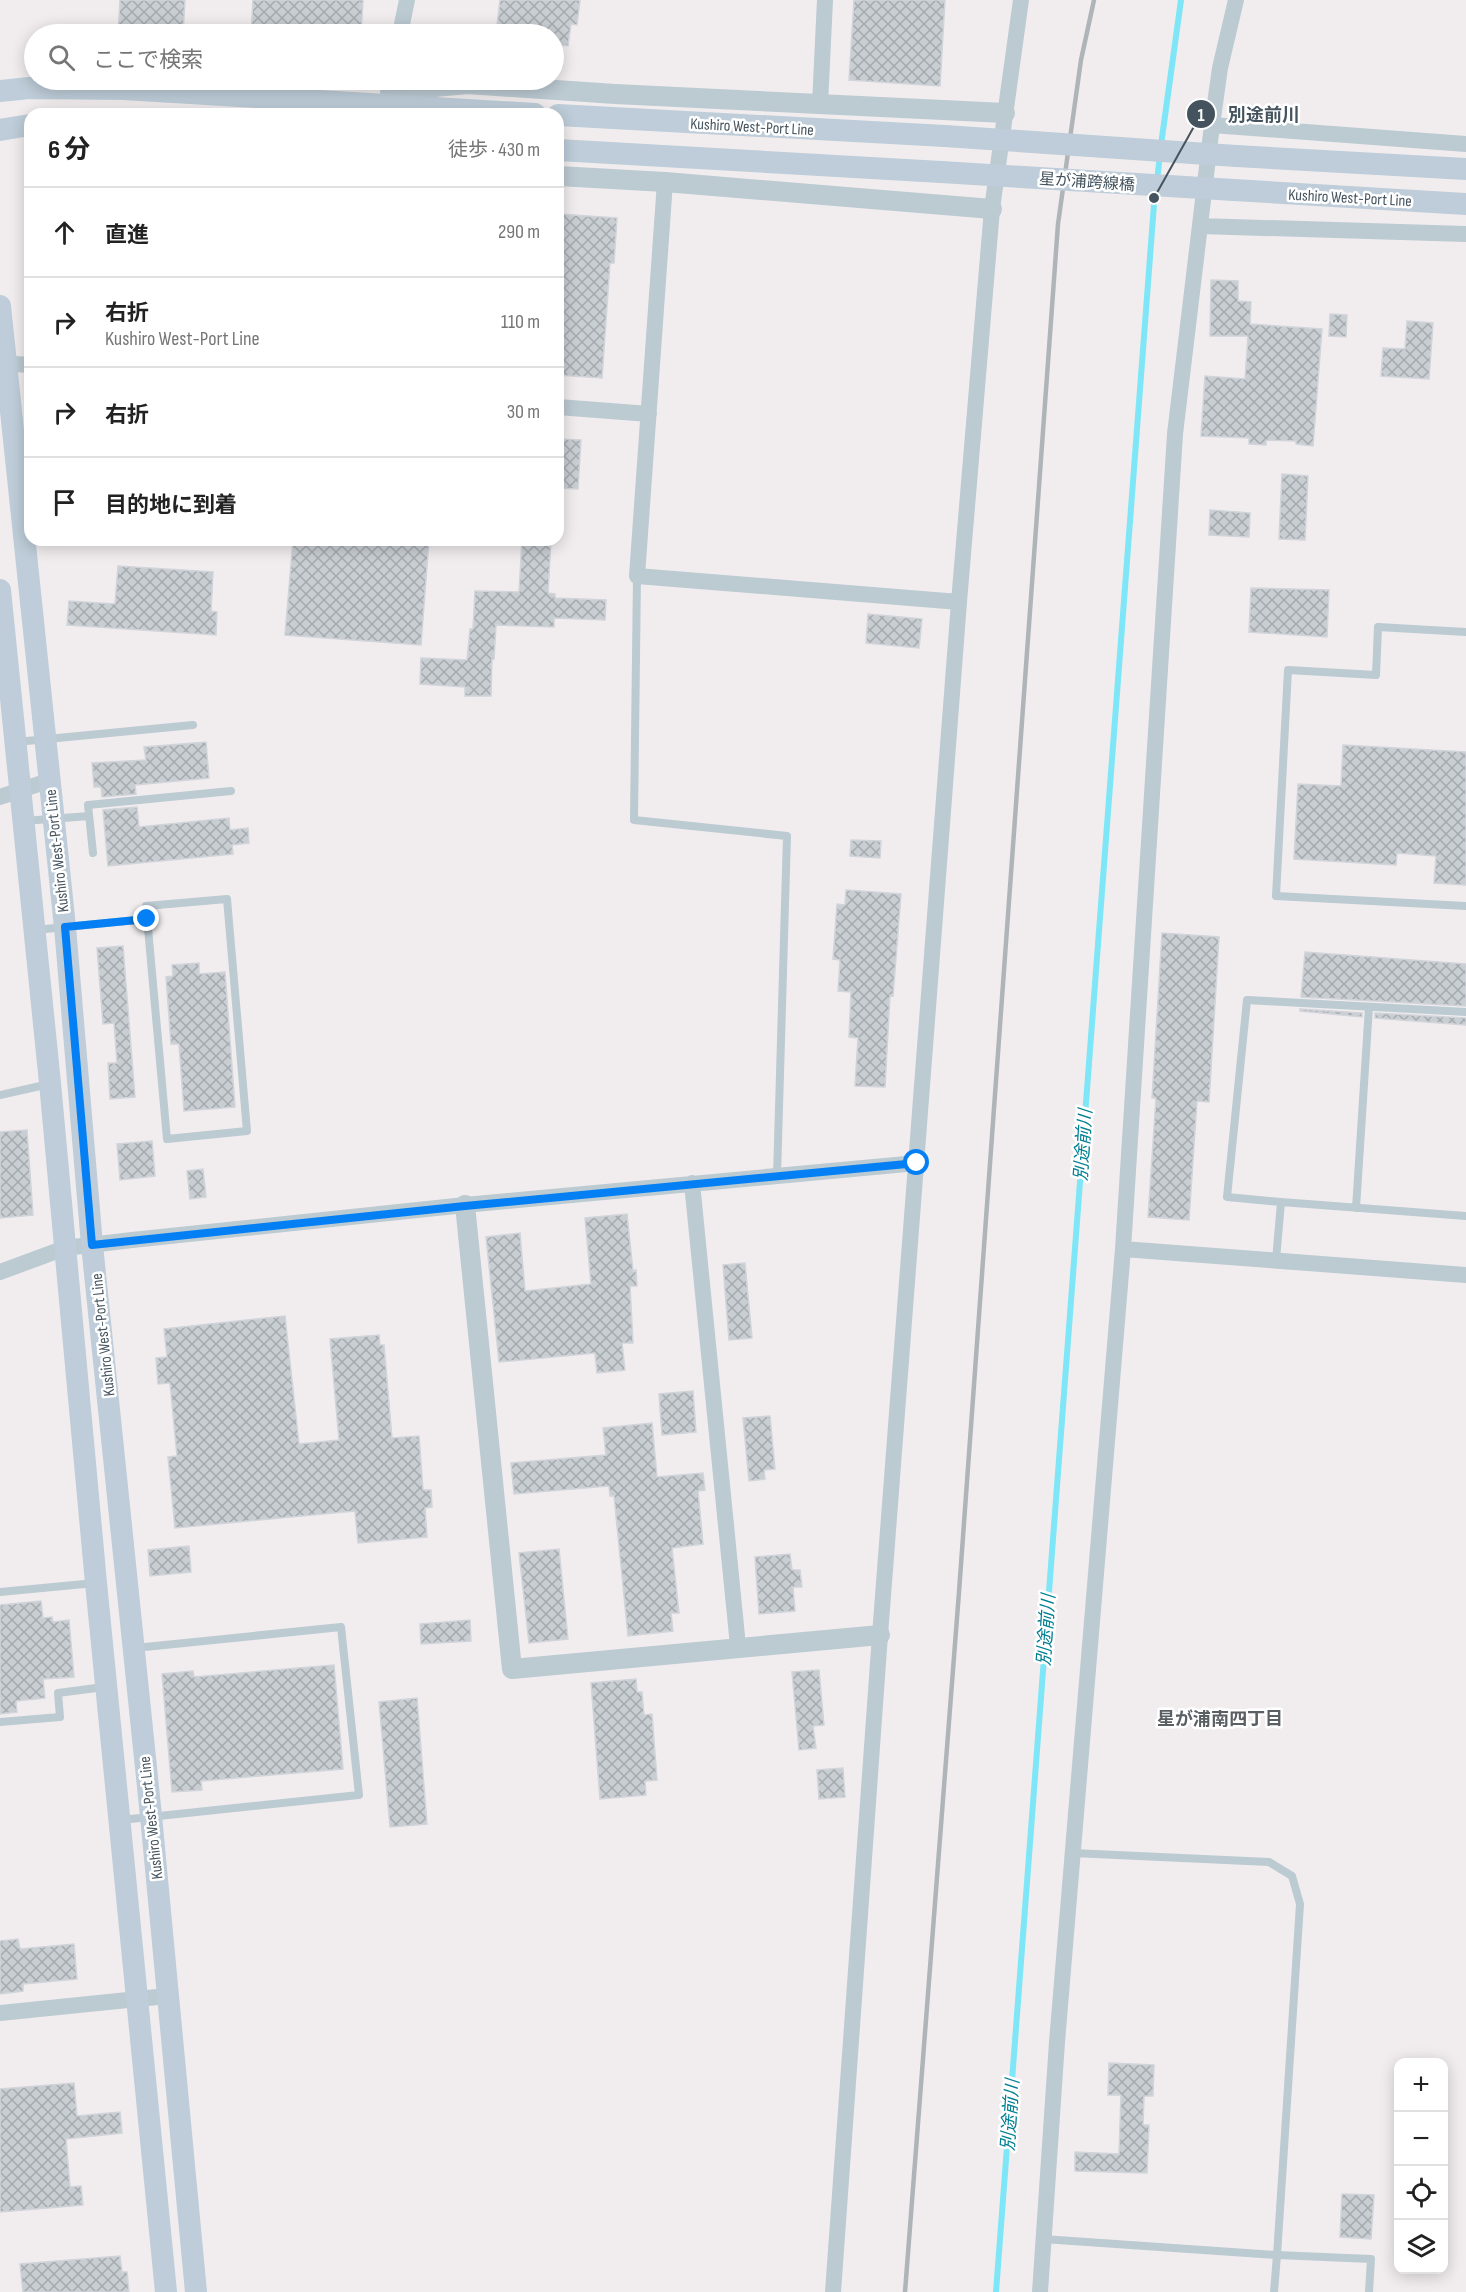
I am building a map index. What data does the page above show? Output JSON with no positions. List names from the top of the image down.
{
  "streets": {
    "main road": ["Kushiro West-Port Line", "星が浦跨線橋"]
  },
  "crossings": [
    ["Kushiro West-Port Line", "星が浦跨線橋"]
  ],
  "districts": ["星が浦南四丁目"],
  "water": ["別途前川"],
  "places": ["別途前川"],
  "page": {
    "search": "ここで検索",
    "heading": ["6 分", "徒歩 · 430 m"],
    "list": [
      ["直進", "290 m"],
      ["右折", "Kushiro West-Port Line", "110 m"],
      ["右折", "30 m"],
      "目的地に到着"
    ],
    "map_buttons": ["+", "−"]
  }
}
